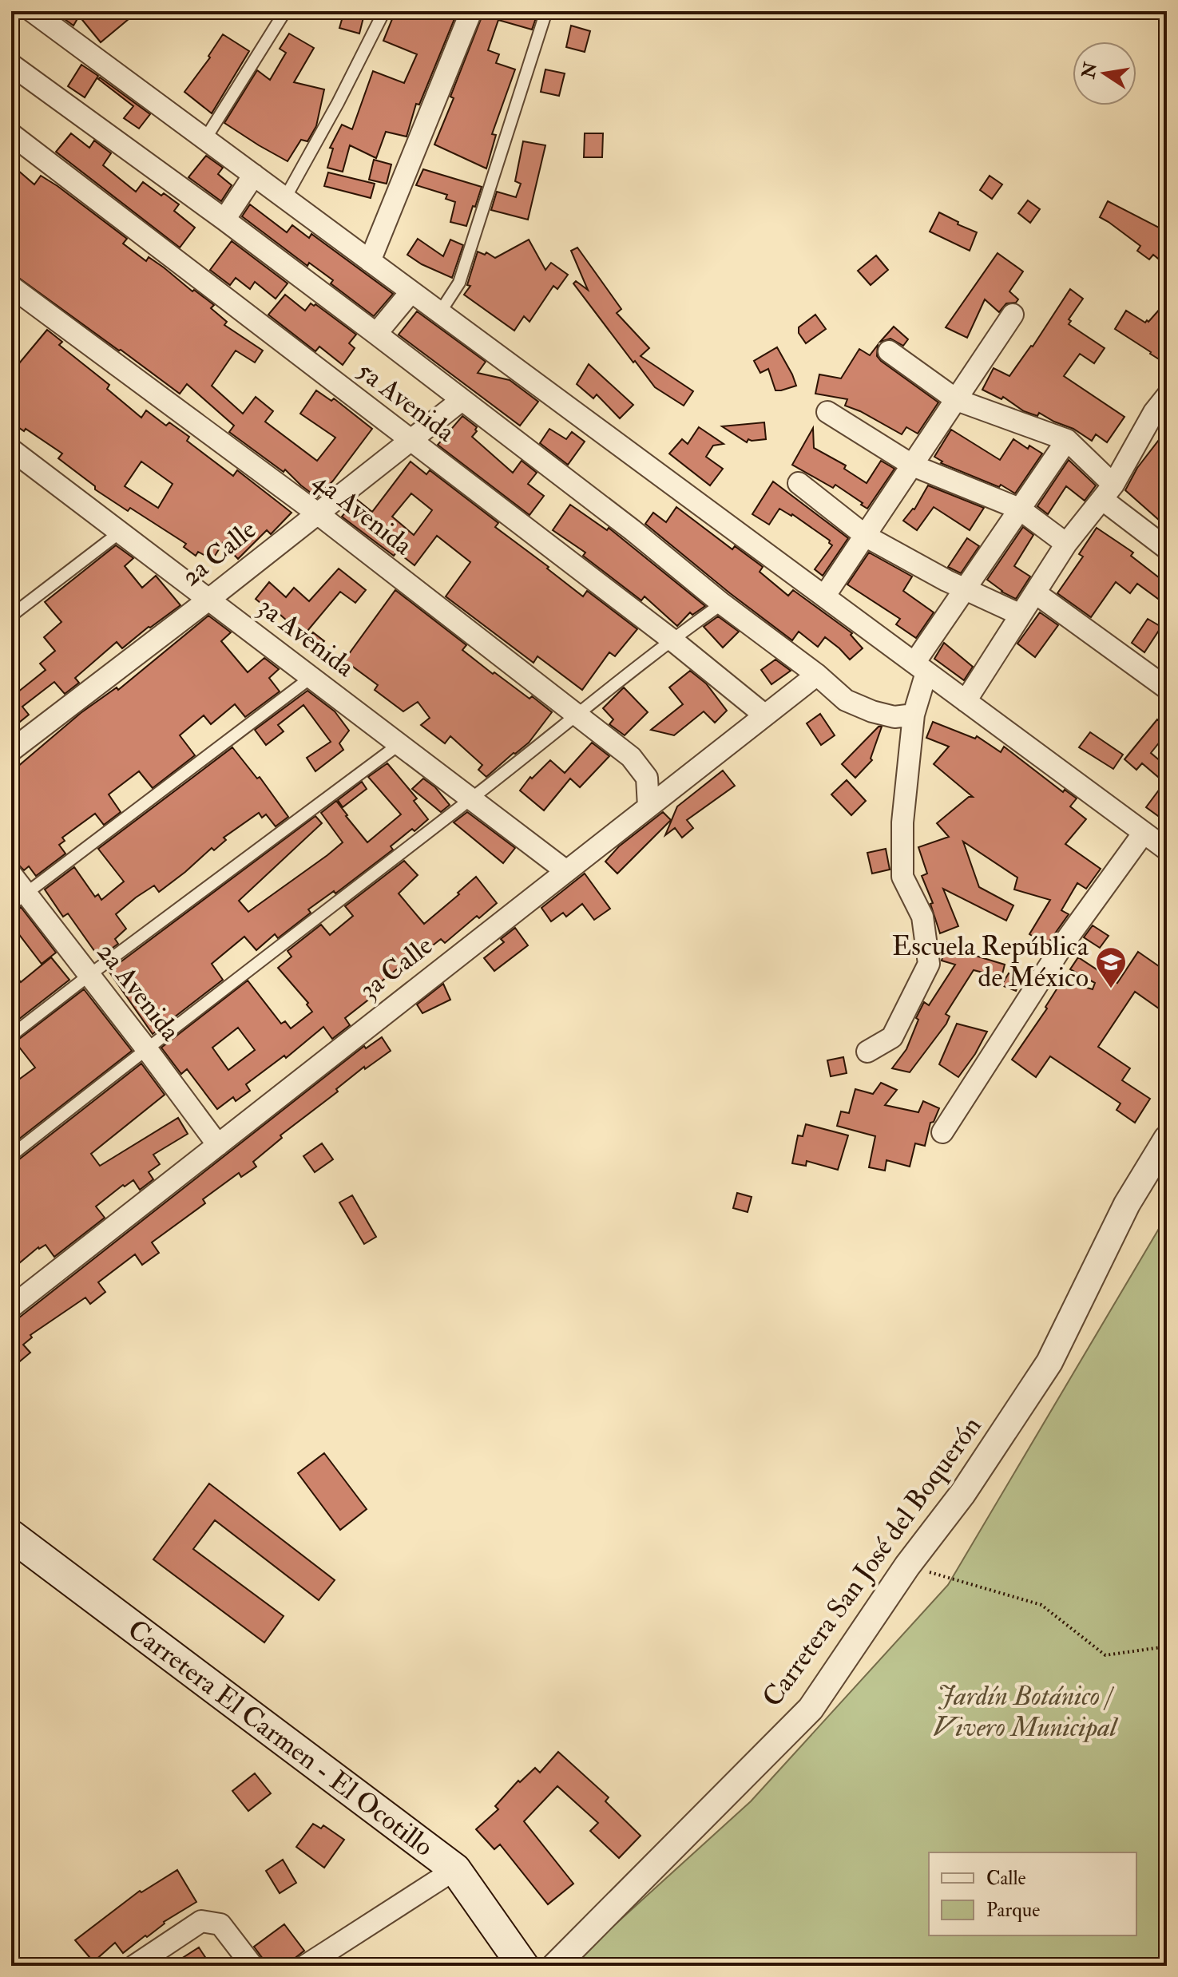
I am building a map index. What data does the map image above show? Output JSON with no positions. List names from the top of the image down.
{
  "streets": {
    "main road": ["Carretera El Carmen - El Ocotillo"],
    "street": [
      "5a Avenida",
      "4a Avenida",
      "2a Calle",
      "3a Avenida",
      "3a Calle",
      "2a Avenida",
      "Carretera San José del Boquerón"
    ]
  },
  "crossings": [
    ["5a Avenida", "2a Calle"],
    ["5a Avenida", "3a Calle"],
    ["4a Avenida", "2a Calle"],
    ["4a Avenida", "3a Calle"],
    ["2a Calle", "3a Avenida"],
    ["3a Avenida", "3a Calle"],
    ["3a Calle", "2a Avenida"]
  ],
  "parks": ["Jardín Botánico / Vivero Municipal"],
  "places": {
    "school or university": ["Escuela República de México"]
  },
  "legend": ["Calle", "Parque"],
  "north": "left"
}
